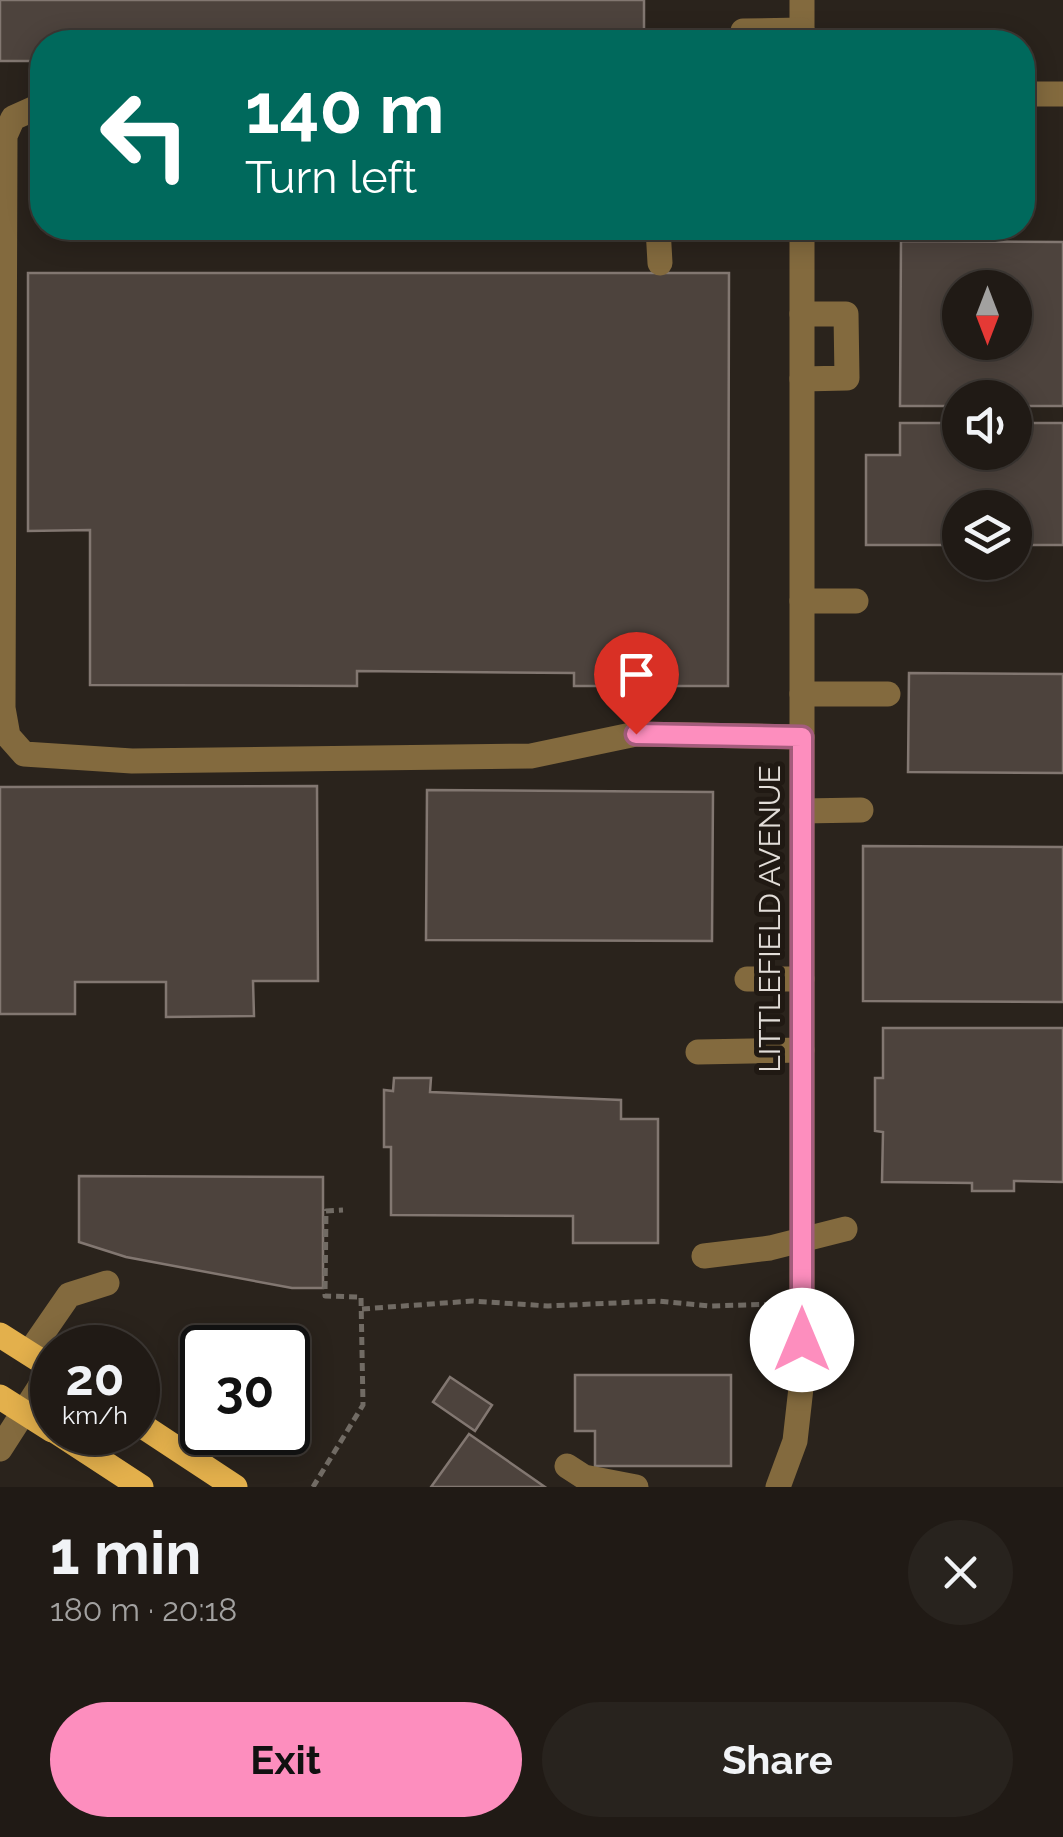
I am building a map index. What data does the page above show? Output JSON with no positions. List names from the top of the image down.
{
  "streets": {
    "street": ["LITTLEFIELD AVENUE"]
  },
  "north": "bottom",
  "page": {
    "turn": ["140 m", "Turn left"],
    "speed": "20 km/h",
    "limit": "30",
    "heading": ["1 min", "180 m · 20:18"],
    "buttons": ["Exit", "Share"]
  }
}
